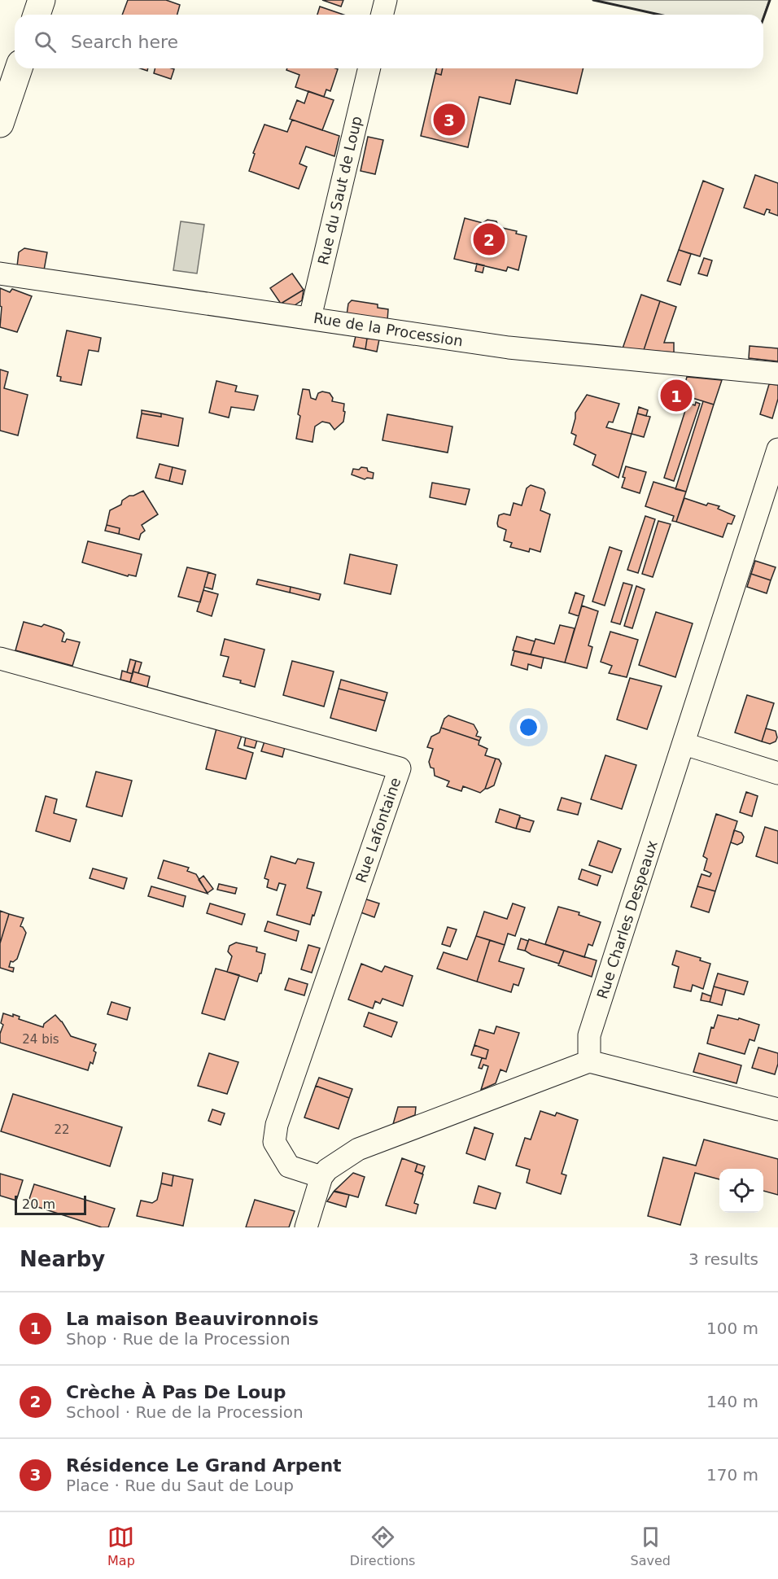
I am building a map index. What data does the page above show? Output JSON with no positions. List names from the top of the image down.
{
  "streets": {
    "street": [
      "Rue du Saut de Loup",
      "Rue de la Procession",
      "Rue Lafontaine",
      "Rue Charles Despeaux"
    ]
  },
  "crossings": [
    ["Rue du Saut de Loup", "Rue de la Procession"]
  ],
  "house_numbers": ["24 bis", "22"],
  "scale_bar": "20 m",
  "page": {
    "search": "Search here",
    "pins": ["3", "2", "1"],
    "scale": "20 m",
    "heading": ["Nearby", "3 results"],
    "list": [
      {
        "mark": "1",
        "name": "La maison Beauvironnois",
        "note": "Shop · Rue de la Procession",
        "value": "100 m"
      },
      {
        "mark": "2",
        "name": "Crèche À Pas De Loup",
        "note": "School · Rue de la Procession",
        "value": "140 m"
      },
      {
        "mark": "3",
        "name": "Résidence Le Grand Arpent",
        "note": "Place · Rue du Saut de Loup",
        "value": "170 m"
      }
    ],
    "nav": ["Map", "Directions", "Saved"]
  }
}
